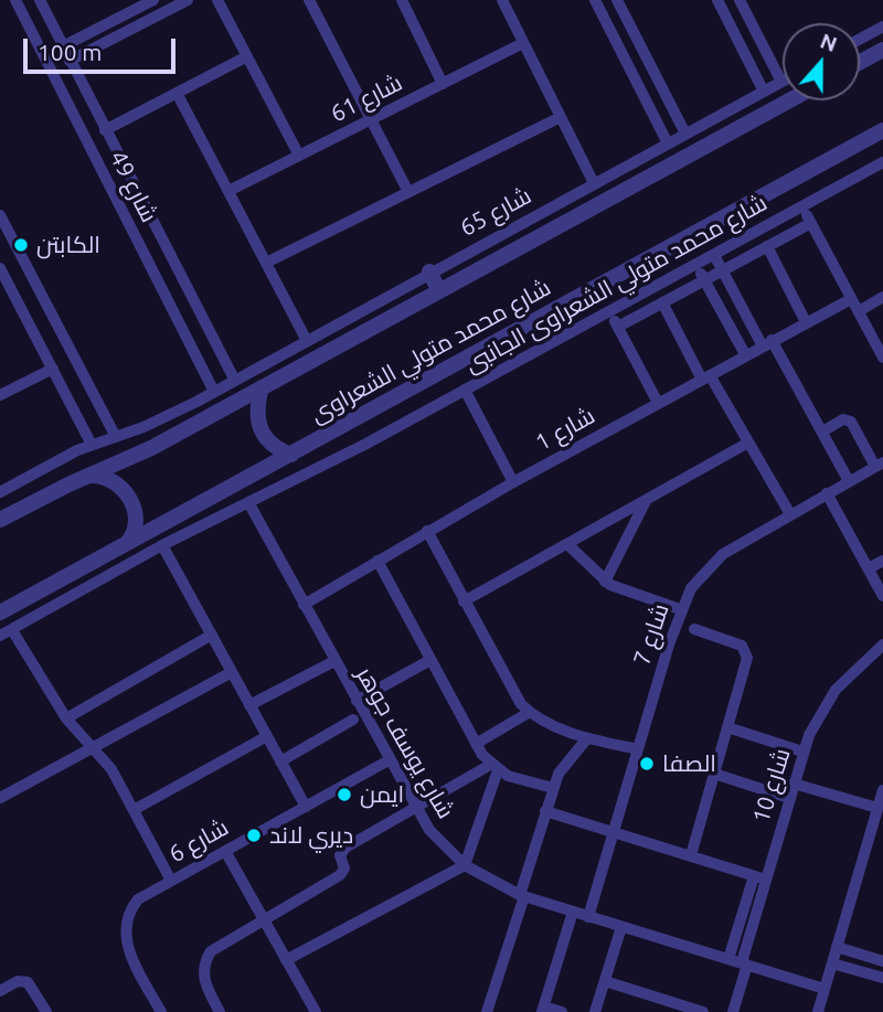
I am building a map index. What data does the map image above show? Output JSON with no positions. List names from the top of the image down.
{
  "streets": {
    "street": [
      "شارع 61",
      "شارع 49",
      "شارع 65",
      "شارع محمد متولي الشعراوى الجانبى",
      "شارع محمد متولي الشعراوى",
      "شارع 1",
      "شارع 7",
      "شارع يوسف جوهر",
      "شارع 10",
      "شارع 6"
    ]
  },
  "crossings": [
    ["شارع 49", "شارع 65"],
    ["شارع محمد متولي الشعراوى الجانبى", "شارع يوسف جوهر"],
    ["شارع 1", "شارع يوسف جوهر"],
    ["شارع 7", "شارع يوسف جوهر"],
    ["شارع يوسف جوهر", "شارع 10"],
    ["شارع يوسف جوهر", "شارع 6"]
  ],
  "places": [
    "الكابتن",
    "الصفا",
    "ايمن",
    "ديري لاند"
  ],
  "scale_bar": "100 m",
  "north": "top"
}
